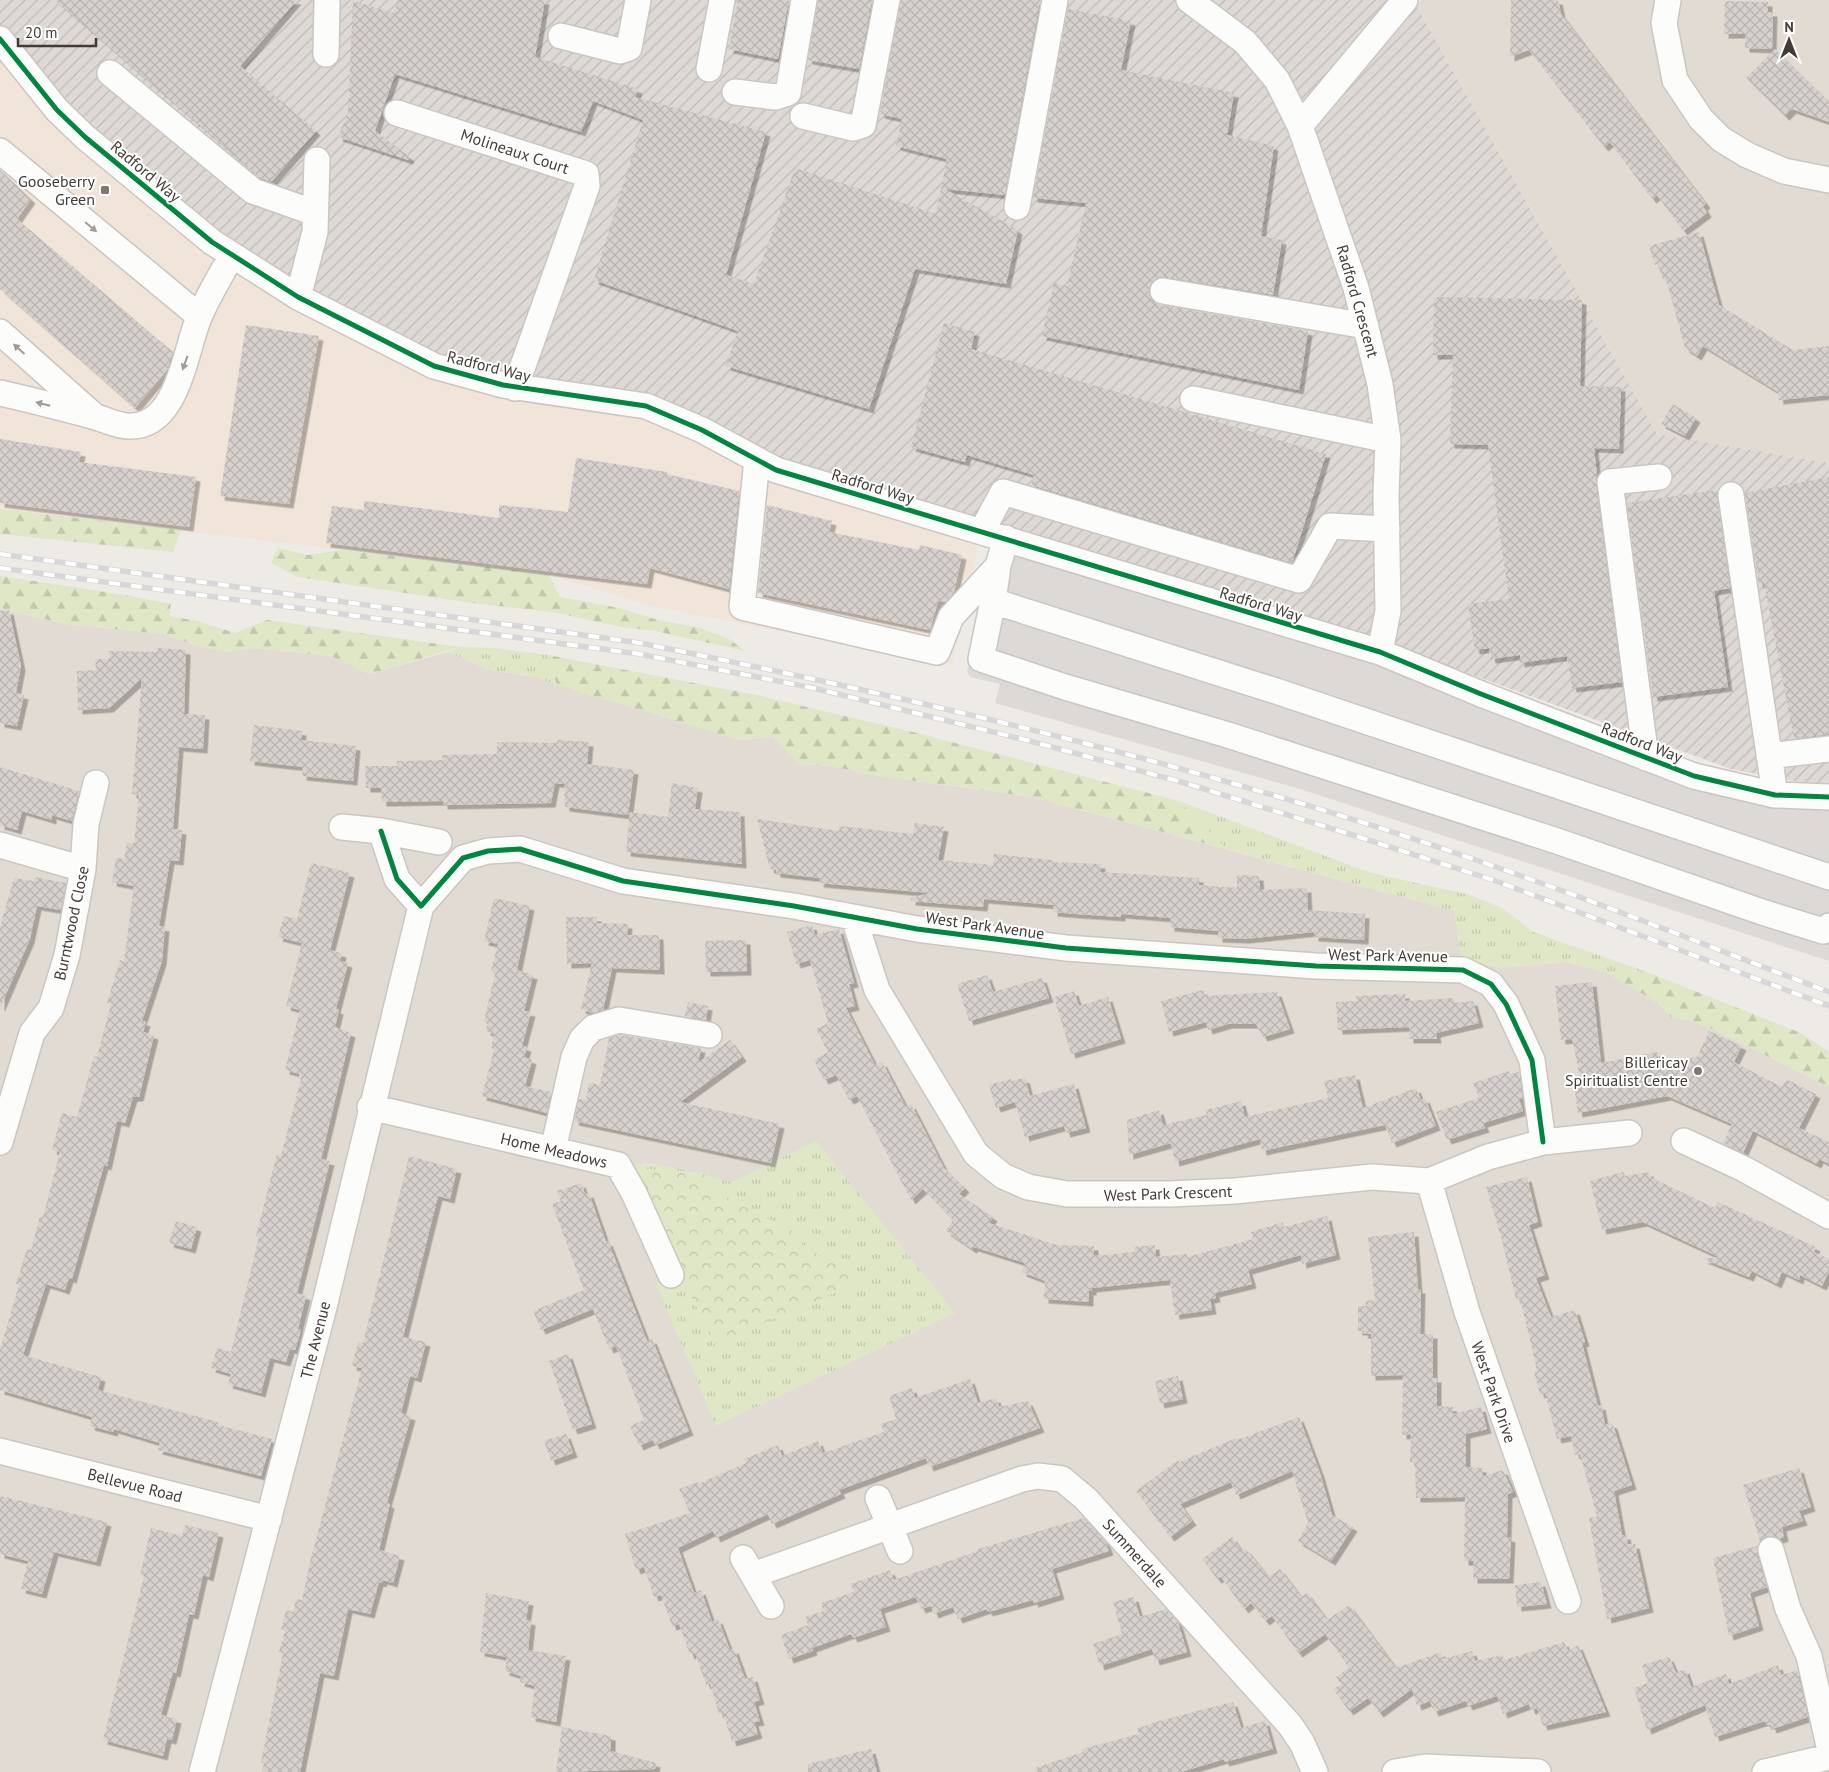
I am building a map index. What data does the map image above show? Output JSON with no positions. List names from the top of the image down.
{
  "streets": {
    "street": [
      "Molineaux Court",
      "Radford Way",
      "Radford Crescent",
      "Burntwood Close",
      "West Park Avenue",
      "Home Meadows",
      "West Park Crescent",
      "The Avenue",
      "West Park Drive",
      "Bellevue Road",
      "Summerdale"
    ]
  },
  "crossings": [
    ["Molineaux Court", "Radford Way"],
    ["Radford Way", "Radford Crescent"],
    ["West Park Avenue", "West Park Crescent"],
    ["West Park Avenue", "The Avenue"],
    ["Home Meadows", "The Avenue"],
    ["West Park Crescent", "West Park Drive"],
    ["The Avenue", "Bellevue Road"]
  ],
  "places": {
    "transit": ["Gooseberry Green"],
    "other": ["Billericay Spiritualist Centre"]
  },
  "scale_bar": "20 m",
  "north": "top"
}
